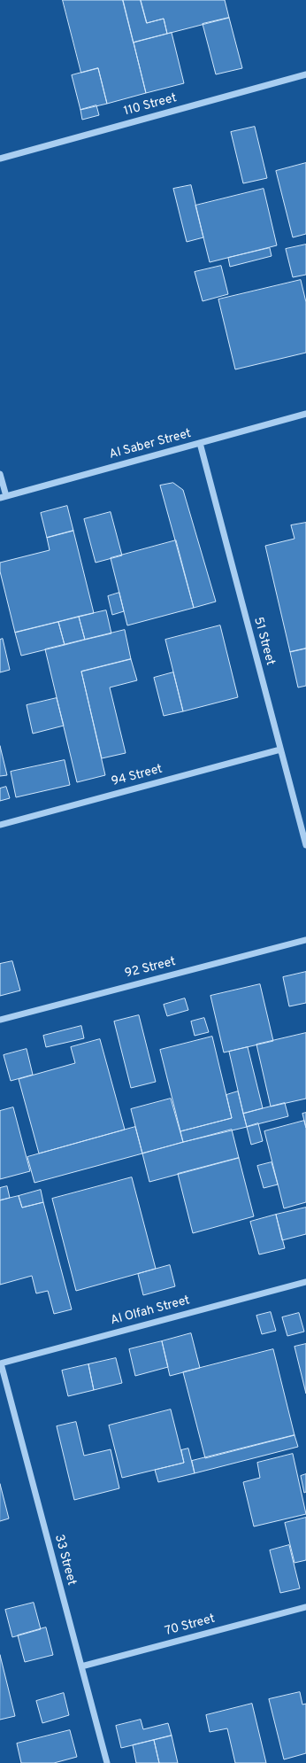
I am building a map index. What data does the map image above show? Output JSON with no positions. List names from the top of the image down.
{
  "streets": {
    "street": [
      "110 Street",
      "Al Saber Street",
      "51 Street",
      "94 Street",
      "92 Street",
      "Al Olfah Street",
      "33 Street",
      "70 Street"
    ]
  },
  "crossings": [
    ["Al Saber Street", "51 Street"],
    ["51 Street", "94 Street"],
    ["Al Olfah Street", "33 Street"],
    ["33 Street", "70 Street"]
  ]
}
